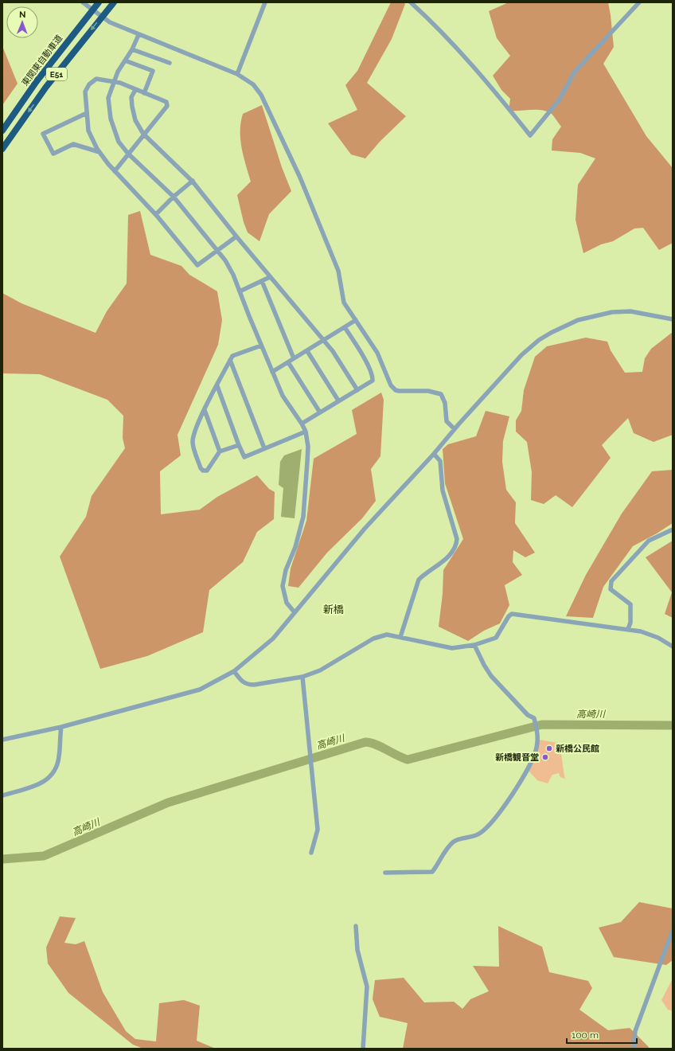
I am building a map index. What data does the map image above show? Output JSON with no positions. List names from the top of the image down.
{
  "streets": {
    "highway": ["東関東自動車道", "E51"]
  },
  "districts": ["新橋"],
  "water": ["高崎川"],
  "places": ["新橋公民館", "新橋観音堂"],
  "scale_bar": "100 m",
  "north": "top"
}
